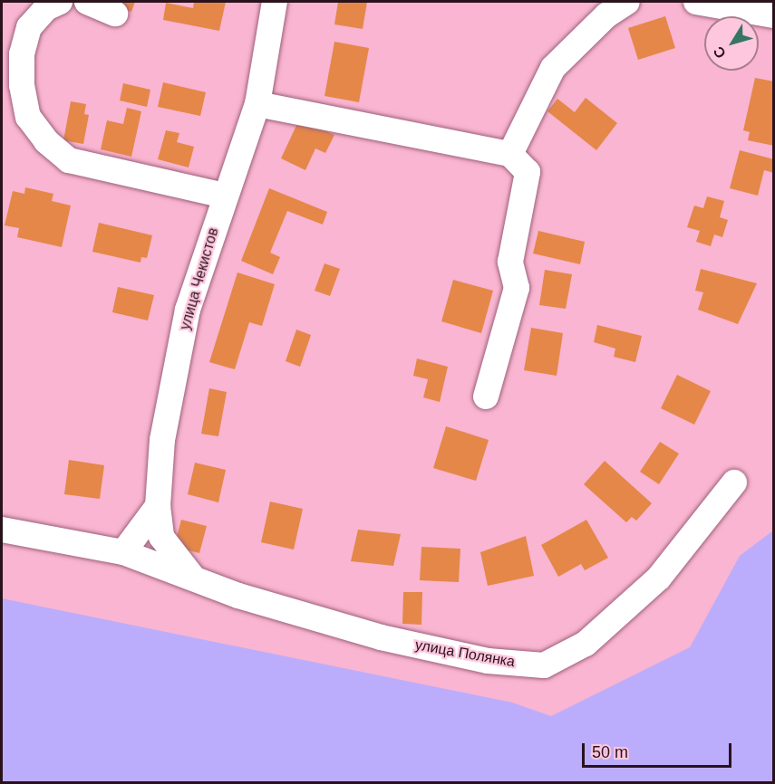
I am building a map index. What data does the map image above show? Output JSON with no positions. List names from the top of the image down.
{
  "streets": {
    "street": ["улица Чекистов", "улица Полянка"]
  },
  "crossings": [
    ["улица Чекистов", "улица Полянка"]
  ],
  "scale_bar": "50 m",
  "north": "bottom left"
}
